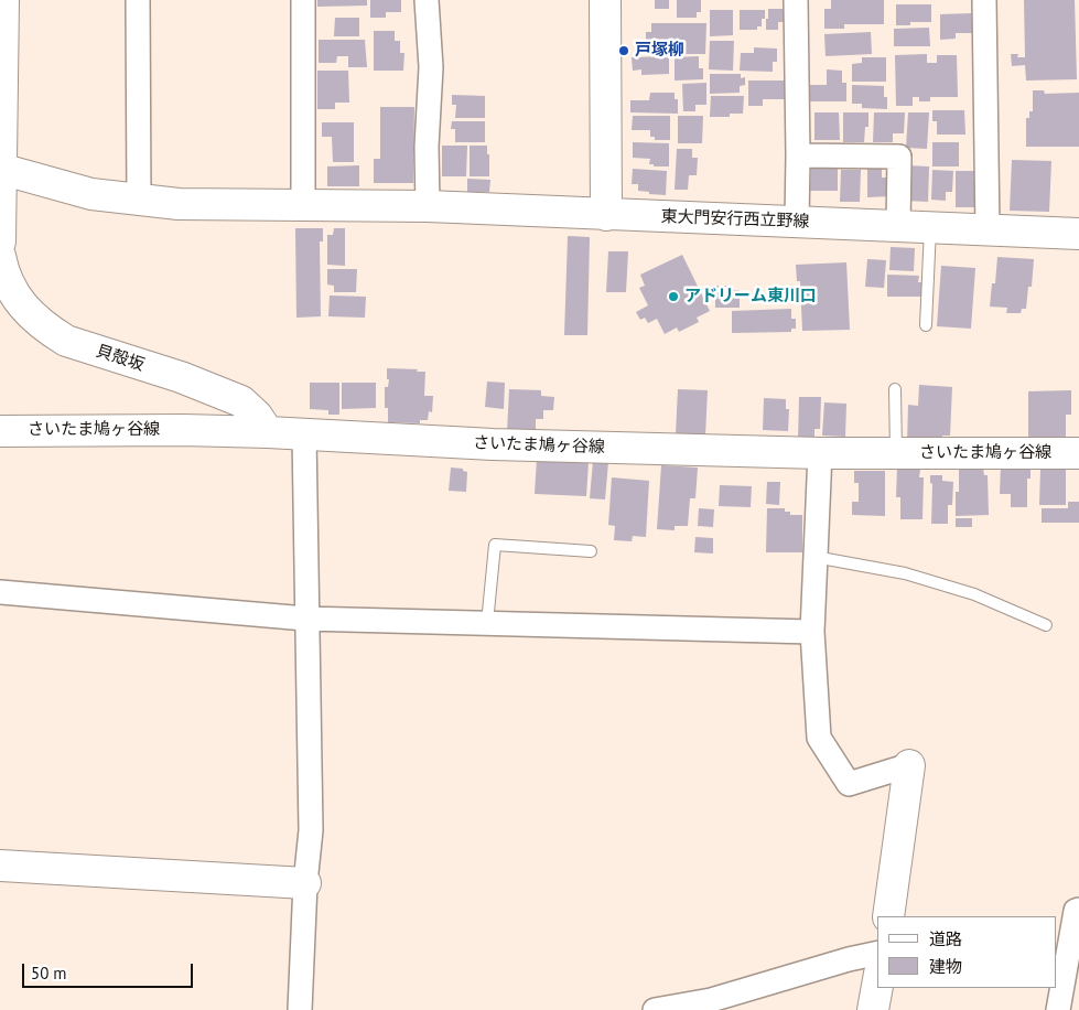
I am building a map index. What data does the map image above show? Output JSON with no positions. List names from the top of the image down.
{
  "streets": {
    "main road": ["東大門安行西立野線", "貝殻坂", "さいたま鳩ヶ谷線"]
  },
  "crossings": [
    ["貝殻坂", "さいたま鳩ヶ谷線"]
  ],
  "places": ["戸塚柳", "アドリーム東川口"],
  "legend": ["道路", "建物"],
  "scale_bar": "50 m"
}
